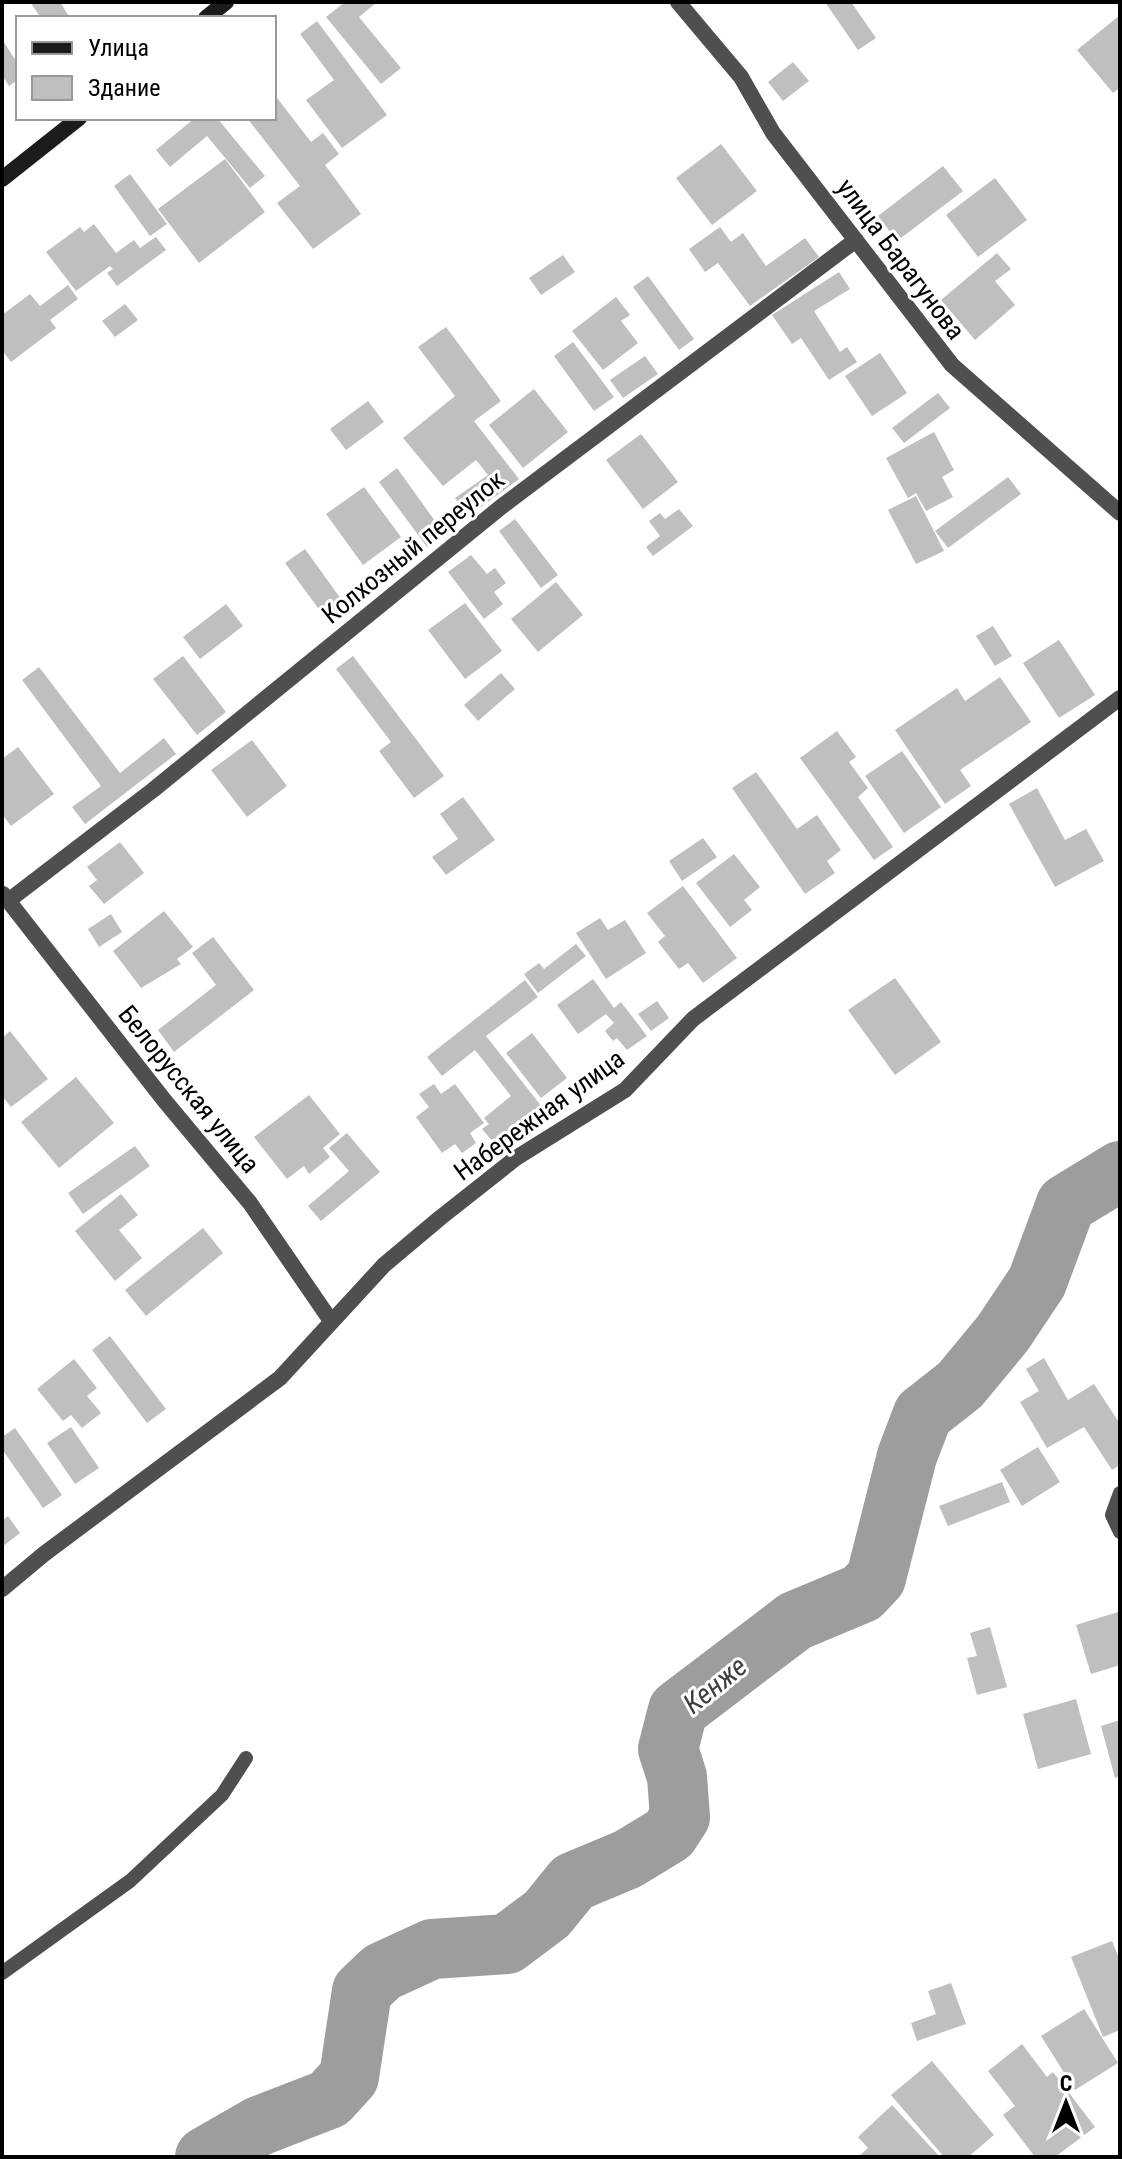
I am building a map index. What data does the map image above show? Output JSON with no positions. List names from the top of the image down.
{
  "streets": {
    "street": [
      "улица Барагунова",
      "Колхозный переулок",
      "Белорусская улица",
      "Набережная улица"
    ]
  },
  "crossings": [
    ["улица Барагунова", "Колхозный переулок"],
    ["Колхозный переулок", "Белорусская улица"],
    ["Белорусская улица", "Набережная улица"]
  ],
  "water": ["Кенже"],
  "legend": ["Улица", "Здание"],
  "north": "top"
}
